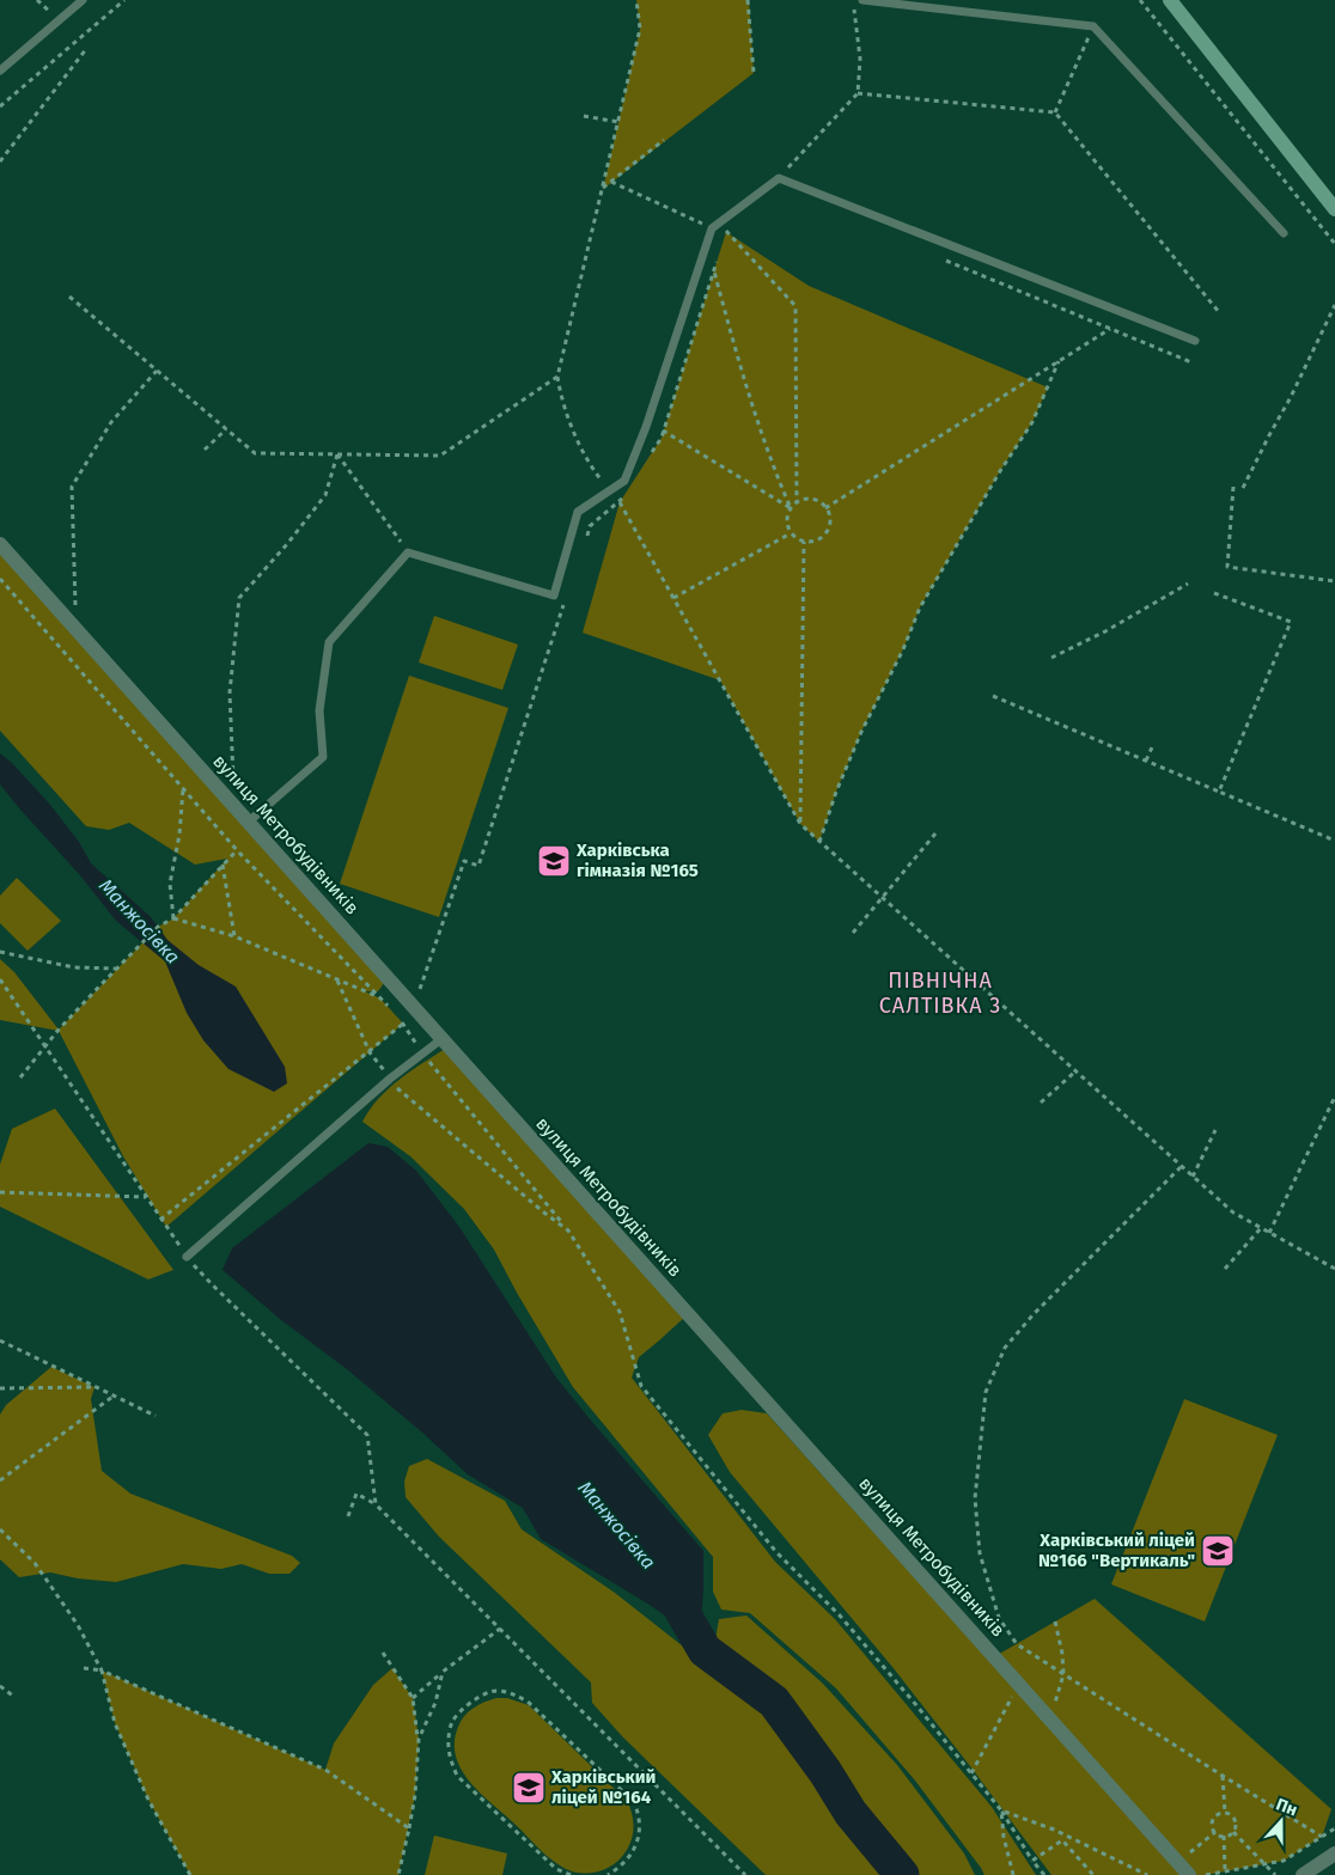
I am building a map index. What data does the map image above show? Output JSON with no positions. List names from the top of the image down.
{
  "streets": {
    "street": ["вулиця Метробудівників"]
  },
  "districts": ["ПІВНІЧНА САЛТІВКА 3"],
  "water": ["Манжосівка"],
  "places": {
    "school or university": ["Харківська гімназія №165", "Харківський ліцей №166 \"Вертикаль\"", "Харківський ліцей №164"]
  },
  "north": "top"
}
